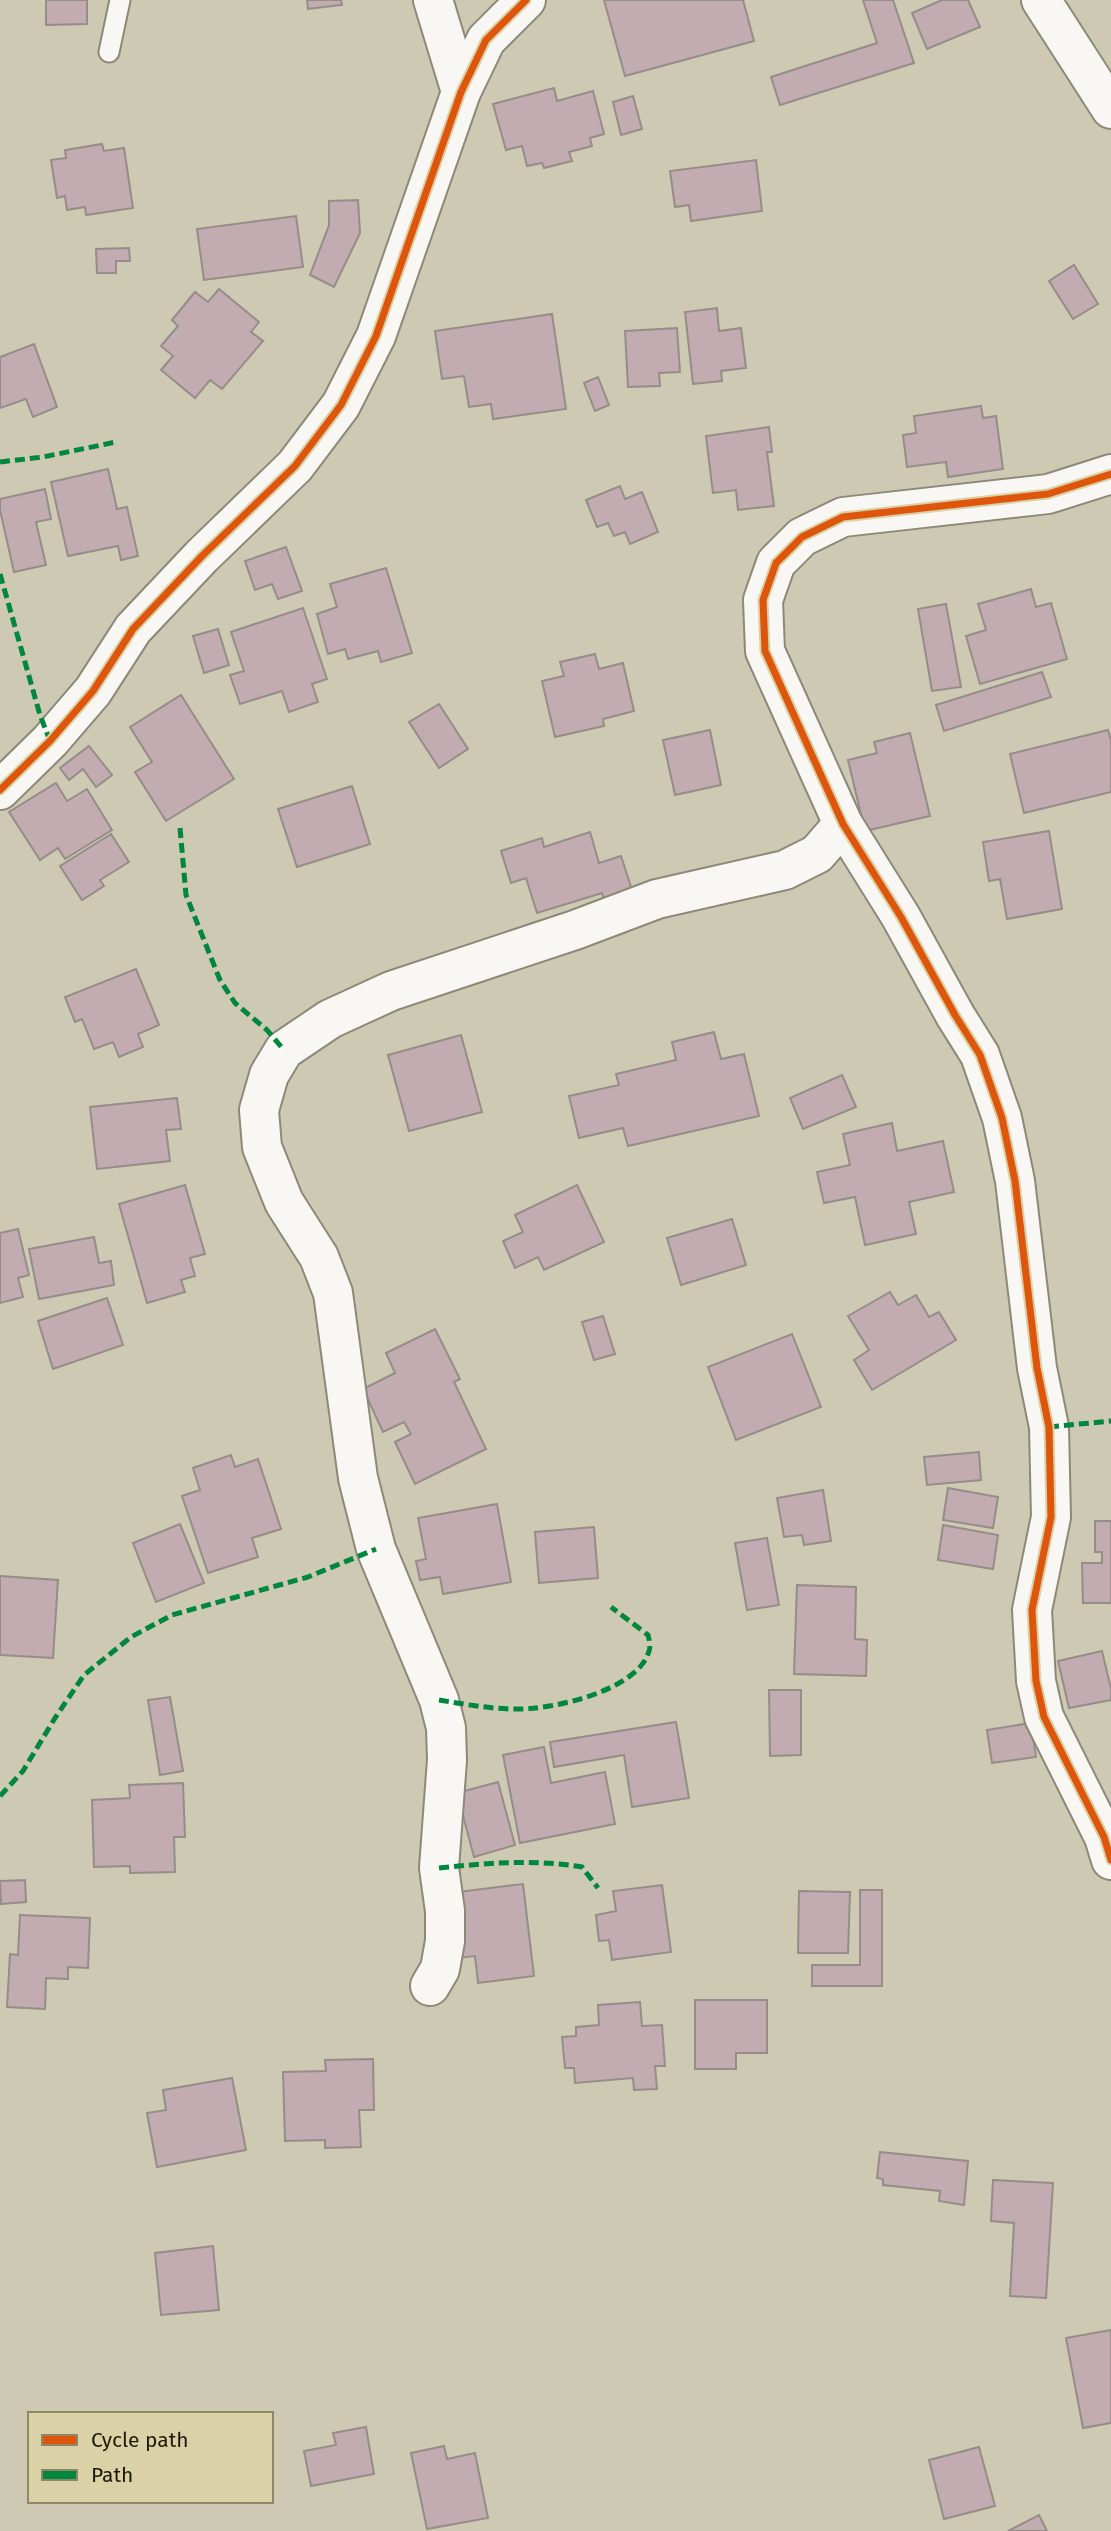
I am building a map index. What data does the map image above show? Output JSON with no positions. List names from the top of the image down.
{
  "legend": ["Cycle path", "Path"]
}
